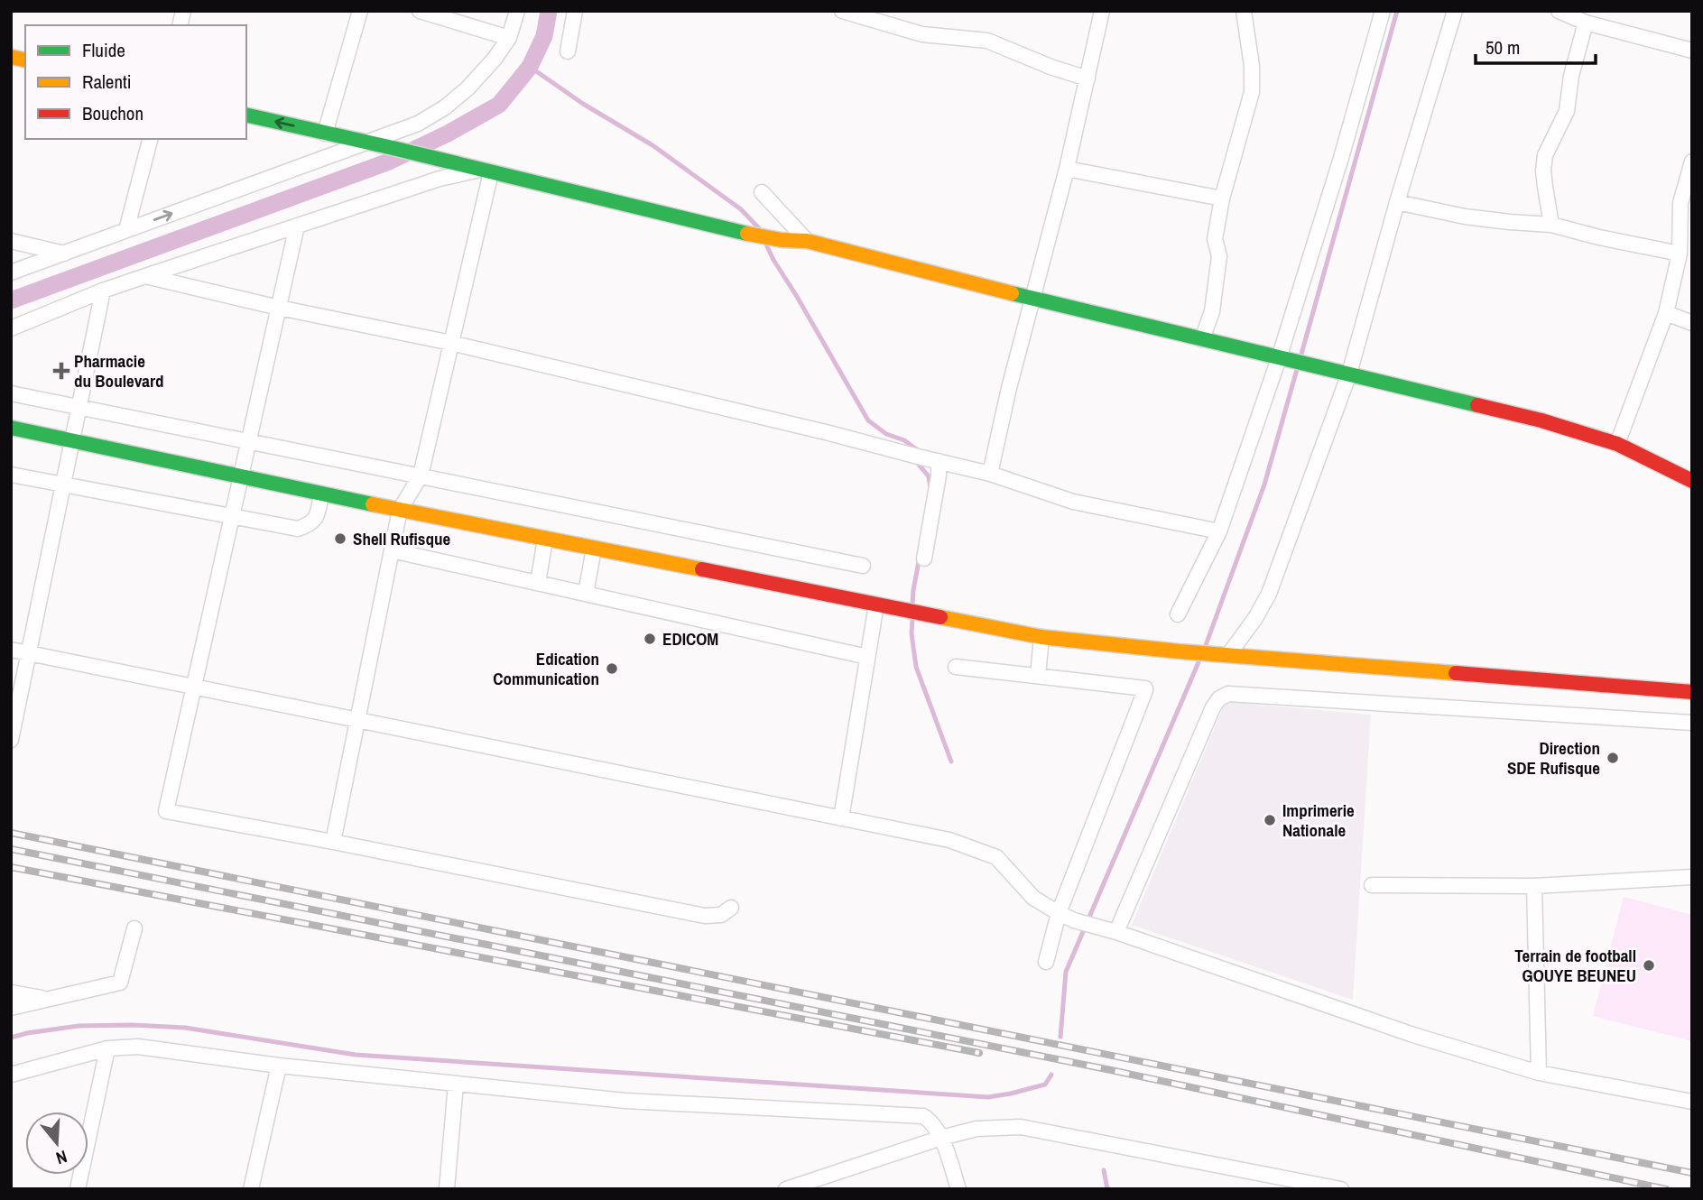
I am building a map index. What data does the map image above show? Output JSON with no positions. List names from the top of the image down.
{
  "places": {
    "health": ["Pharmacie du Boulevard"],
    "other": [
      "Shell Rufisque",
      "EDICOM",
      "Edication Communication",
      "Direction SDE Rufisque",
      "Imprimerie Nationale",
      "Terrain de football GOUYE BEUNEU"
    ]
  },
  "legend": ["Fluide", "Ralenti", "Bouchon"],
  "scale_bar": "50 m",
  "north": "bottom"
}
